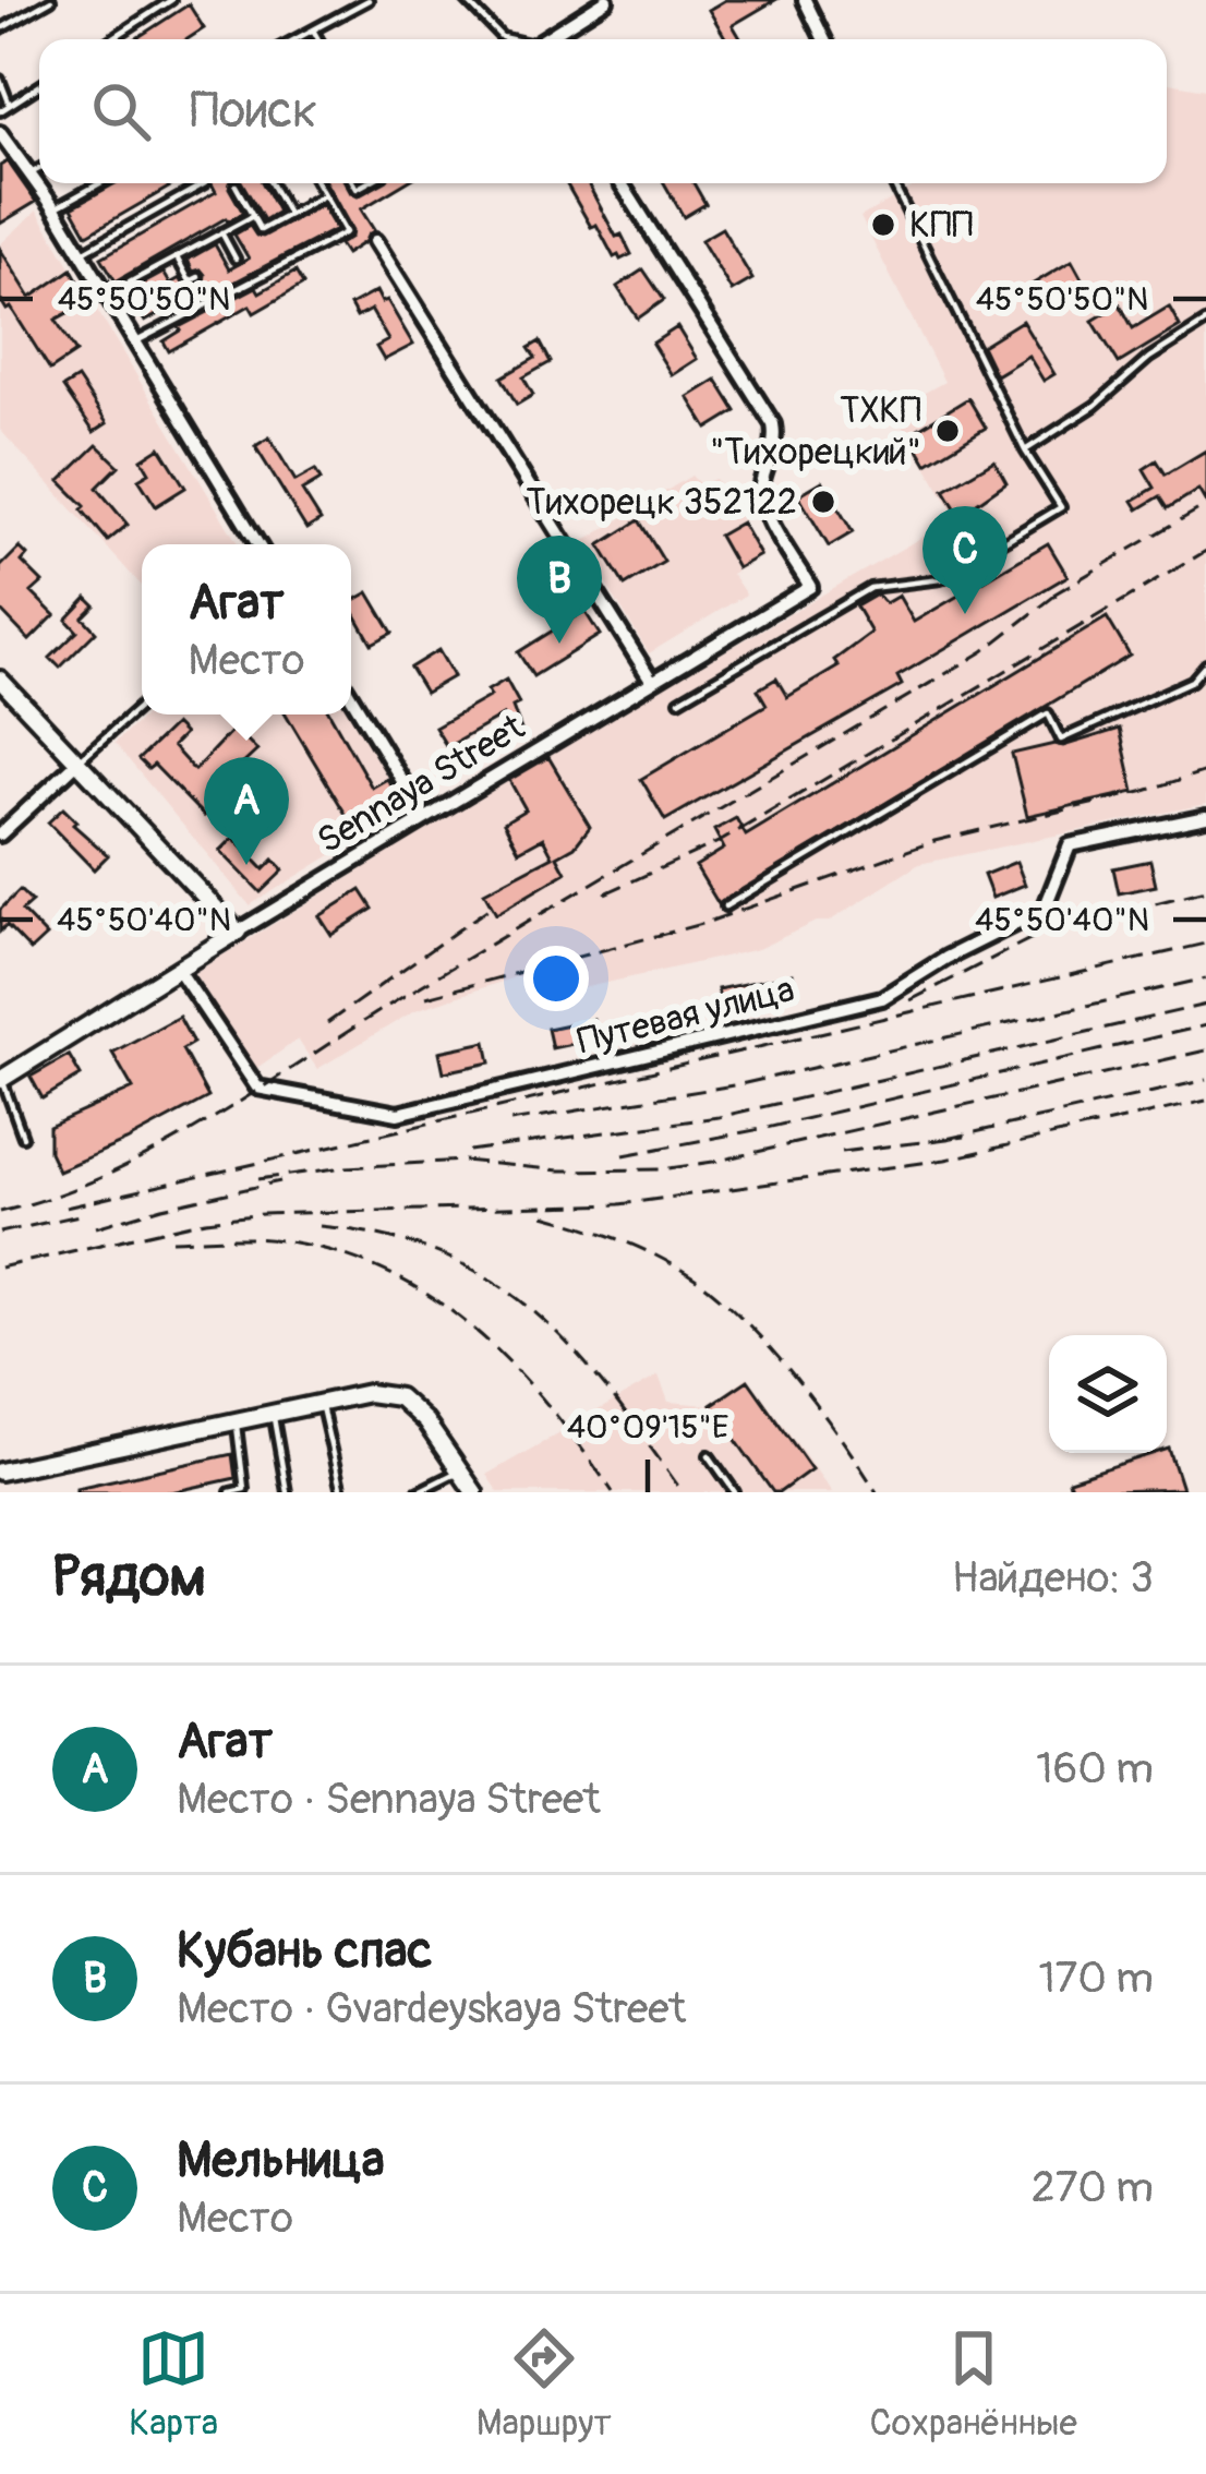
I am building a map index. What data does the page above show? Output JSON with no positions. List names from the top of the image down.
{
  "streets": {
    "street": ["Sennaya Street", "Путевая улица"]
  },
  "crossings": [
    ["Sennaya Street", "Путевая улица"]
  ],
  "places": ["КПП", "ТХКП \"Тихорецкий\"", "Тихорецк 352122"],
  "page": {
    "search": "Поиск",
    "pins": ["C", "B", "A"],
    "popup": ["Агат", "Место"],
    "heading": ["Рядом", "Найдено: 3"],
    "list": [
      {
        "mark": "A",
        "name": "Агат",
        "note": "Место · Sennaya Street",
        "value": "160 m"
      },
      {
        "mark": "B",
        "name": "Кубань спас",
        "note": "Место · Gvardeyskaya Street",
        "value": "170 m"
      },
      {
        "mark": "C",
        "name": "Мельница",
        "note": "Место",
        "value": "270 m"
      }
    ],
    "nav": ["Карта", "Маршрут", "Сохранённые"]
  },
  "coordinates": ["45°50'50\"N", "45°50'40\"N", "40°09'15\"E"]
}
